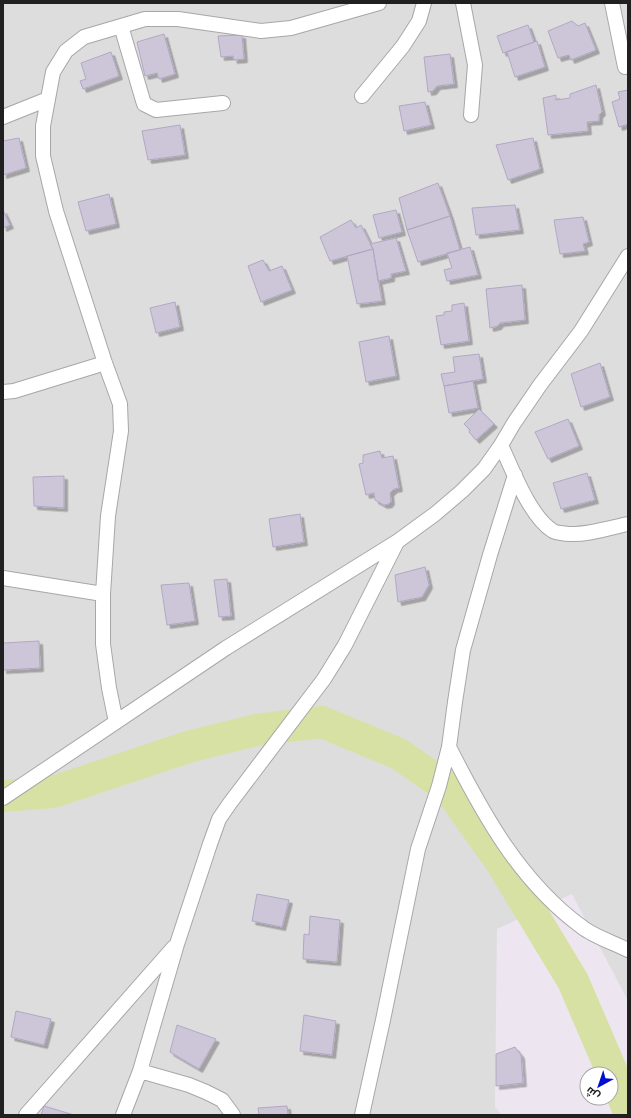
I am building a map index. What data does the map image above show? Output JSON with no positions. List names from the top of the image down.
{
  "north": "bottom left"
}
